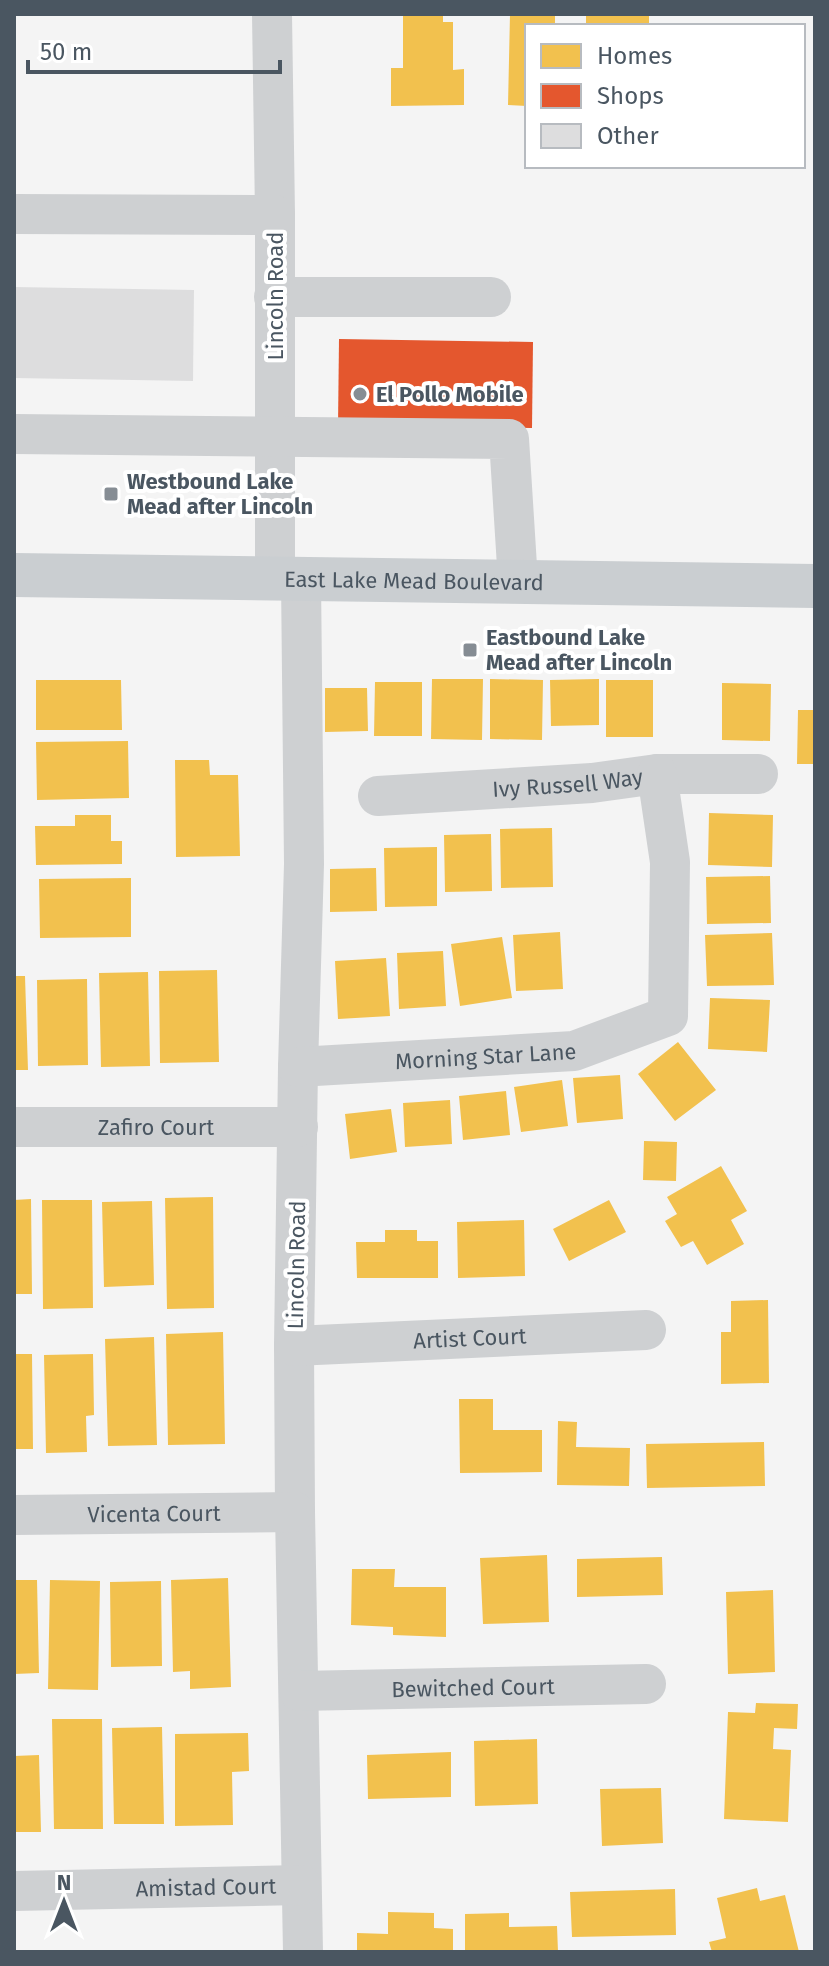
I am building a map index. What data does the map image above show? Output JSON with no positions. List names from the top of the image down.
{
  "streets": {
    "main road": ["East Lake Mead Boulevard"],
    "street": [
      "Lincoln Road",
      "Ivy Russell Way",
      "Morning Star Lane",
      "Zafiro Court",
      "Artist Court",
      "Vicenta Court",
      "Bewitched Court",
      "Amistad Court"
    ]
  },
  "crossings": [
    ["Lincoln Road", "East Lake Mead Boulevard"],
    ["Lincoln Road", "Morning Star Lane"],
    ["Lincoln Road", "Zafiro Court"],
    ["Lincoln Road", "Artist Court"],
    ["Lincoln Road", "Vicenta Court"],
    ["Lincoln Road", "Bewitched Court"],
    ["Lincoln Road", "Amistad Court"],
    ["Ivy Russell Way", "Morning Star Lane"]
  ],
  "places": {
    "other": ["El Pollo Mobile"],
    "transit": ["Westbound Lake Mead after Lincoln", "Eastbound Lake Mead after Lincoln"]
  },
  "legend": ["Homes", "Shops", "Other"],
  "scale_bar": "50 m",
  "north": "top"
}
